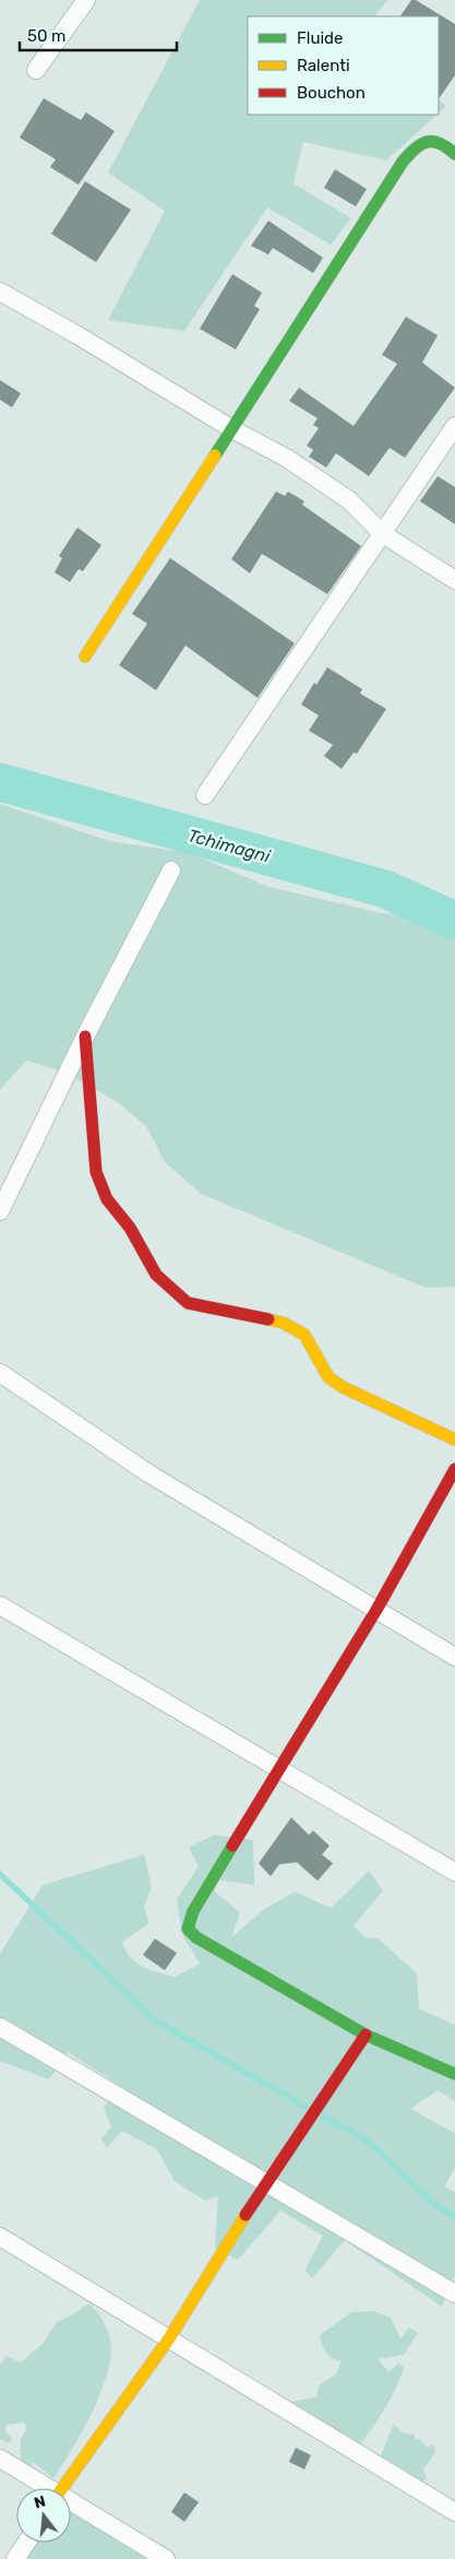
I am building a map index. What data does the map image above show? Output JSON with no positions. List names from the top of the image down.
{
  "water": ["Tchimagni"],
  "legend": ["Fluide", "Ralenti", "Bouchon"],
  "scale_bar": "50 m",
  "north": "top"
}
